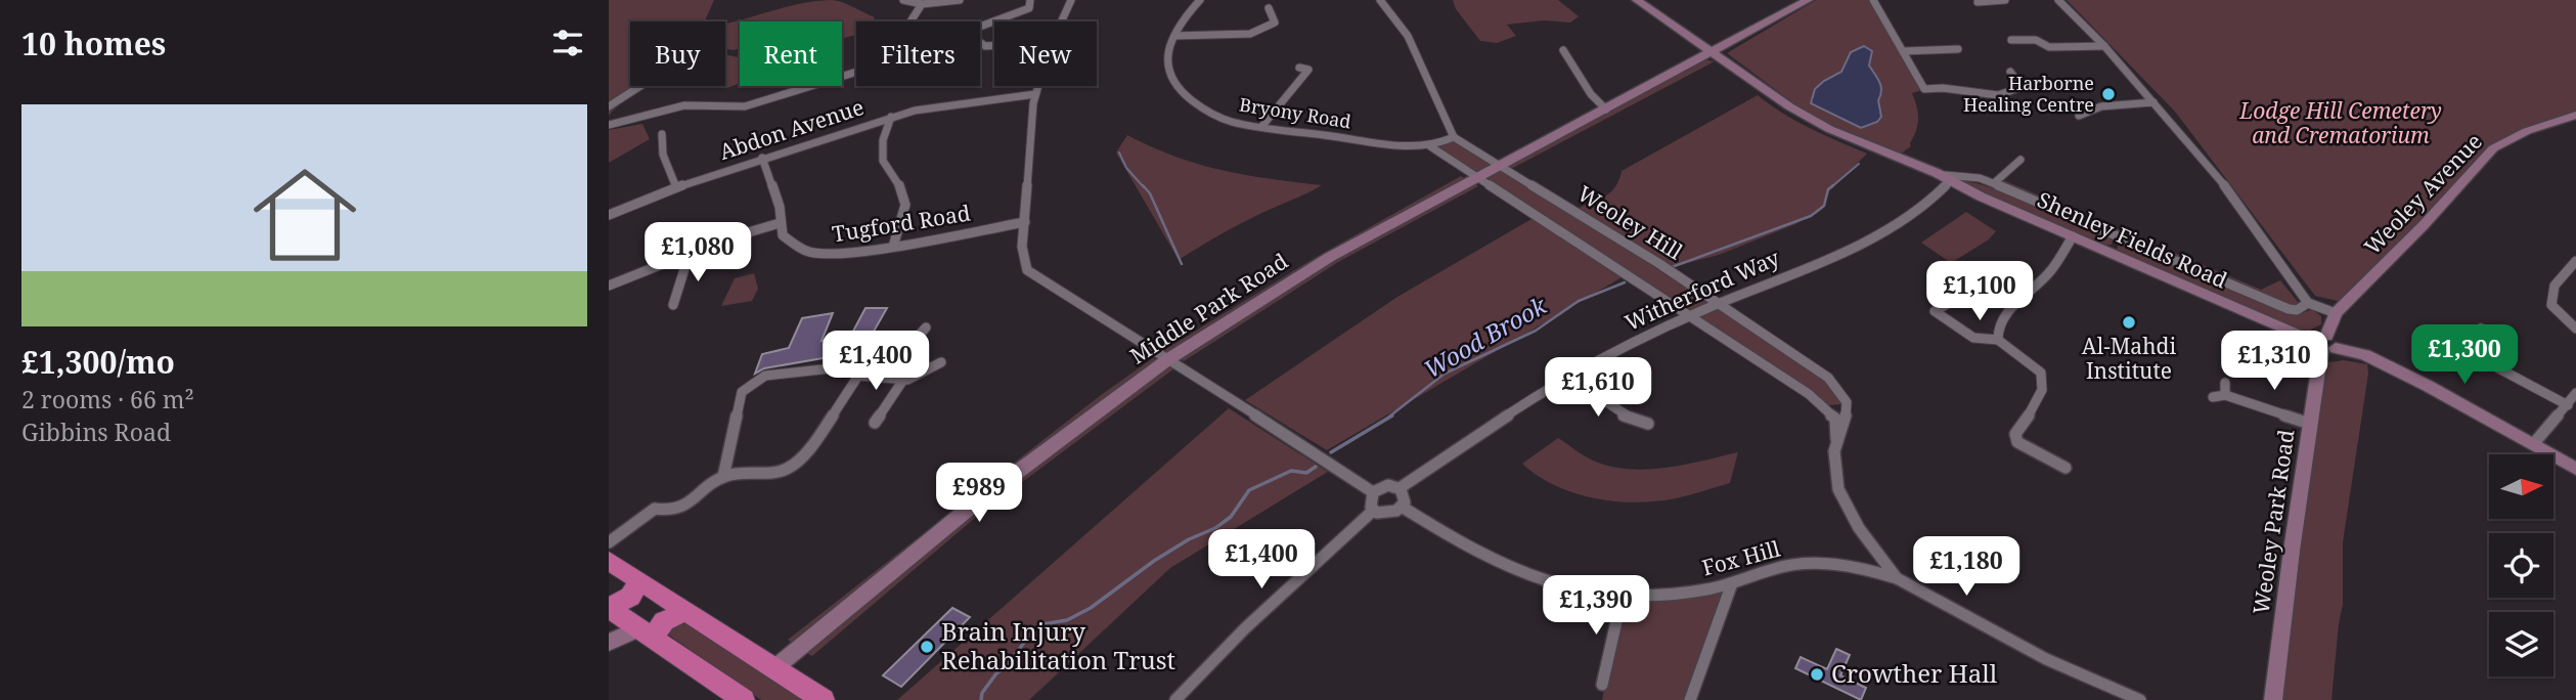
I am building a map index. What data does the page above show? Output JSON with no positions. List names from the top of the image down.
{
  "streets": {
    "street": [
      "Bryony Road",
      "Abdon Avenue",
      "Weoley Avenue",
      "Weoley Hill",
      "Tugford Road",
      "Shenley Fields Road",
      "Witherford Way",
      "Middle Park Road",
      "Weoley Park Road",
      "Fox Hill"
    ]
  },
  "crossings": [
    ["Bryony Road", "Weoley Hill"],
    ["Bryony Road", "Middle Park Road"],
    ["Weoley Avenue", "Shenley Fields Road"],
    ["Weoley Avenue", "Weoley Park Road"],
    ["Weoley Hill", "Witherford Way"],
    ["Weoley Hill", "Middle Park Road"],
    ["Weoley Hill", "Fox Hill"],
    ["Shenley Fields Road", "Witherford Way"],
    ["Shenley Fields Road", "Middle Park Road"],
    ["Shenley Fields Road", "Weoley Park Road"],
    ["Witherford Way", "Fox Hill"]
  ],
  "water": ["Wood Brook"],
  "parks": ["Lodge Hill Cemetery and Crematorium"],
  "places": [
    "Harborne Healing Centre",
    "Al-Mahdi Institute",
    "Brain Injury Rehabilitation Trust",
    "Crowther Hall"
  ],
  "north": "right",
  "page": {
    "heading": "10 homes",
    "chip": [
      "Buy",
      "Rent",
      "Filters",
      "New"
    ],
    "list": [
      {
        "name": "£1,300/mo",
        "note": "2 rooms · 66 m² · Gibbins Road"
      }
    ],
    "price": [
      "£1,080",
      "£1,100",
      "£1,300",
      "£1,400",
      "£1,310",
      "£1,610",
      "£989",
      "£1,400",
      "£1,180",
      "£1,390"
    ]
  }
}
